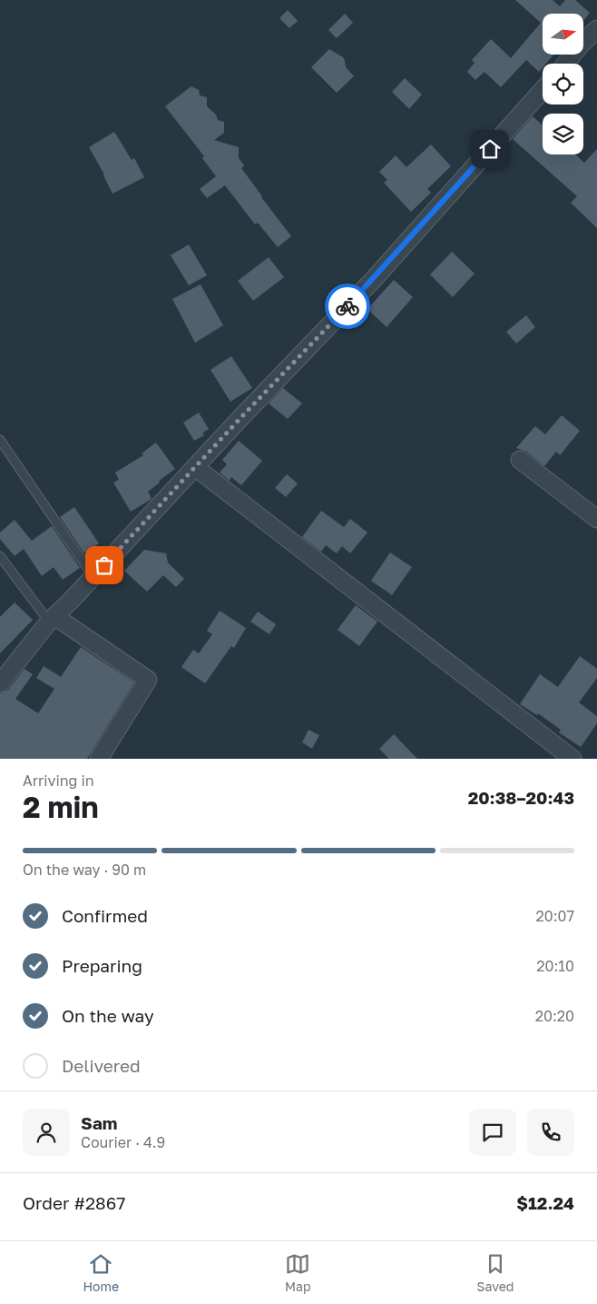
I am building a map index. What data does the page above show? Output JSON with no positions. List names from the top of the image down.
{
  "north": "right",
  "page": {
    "heading": ["2 min", "Arriving in", "20:38–20:43"],
    "panel": [
      "Sam",
      "Courier · 4.9",
      "Order #2867",
      "$12.24"
    ],
    "bar": "On the way · 90 m",
    "list": [
      ["Confirmed", "20:07"],
      ["Preparing", "20:10"],
      ["On the way", "20:20"],
      "Delivered"
    ],
    "tabs": ["Home", "Map", "Saved"]
  }
}
